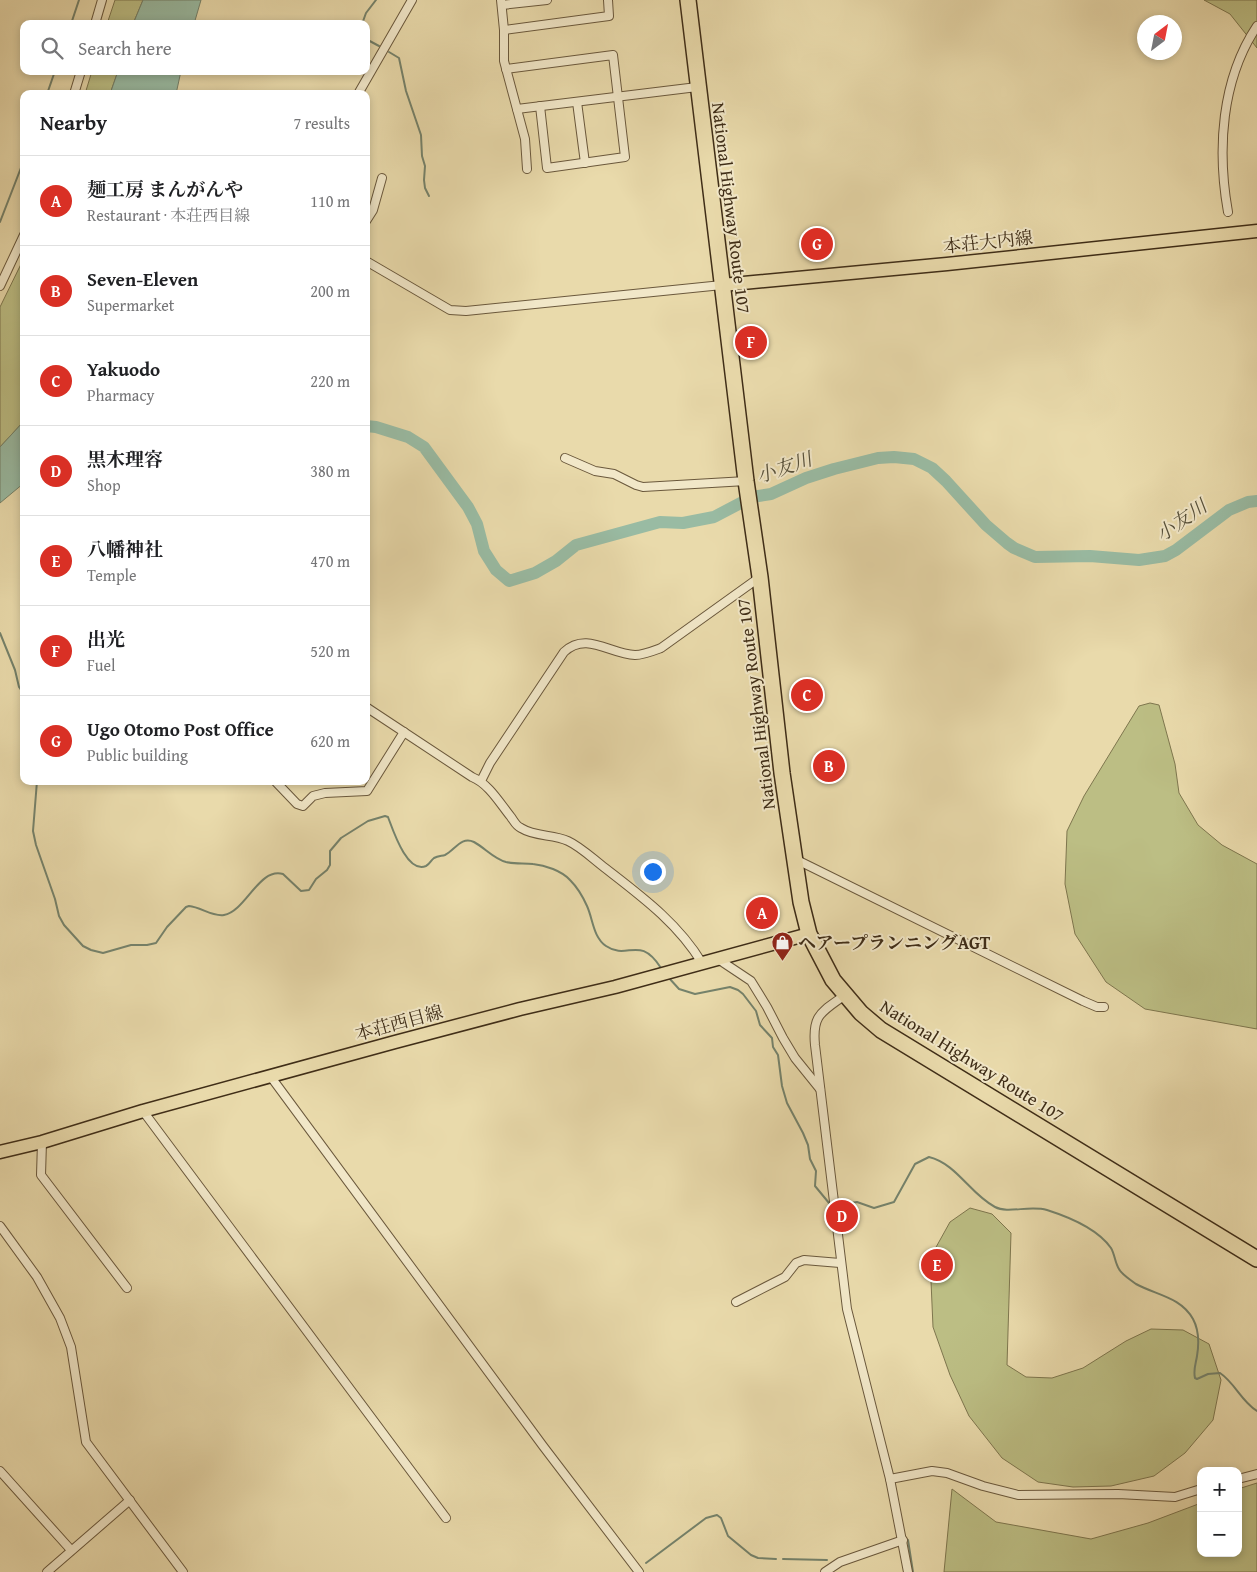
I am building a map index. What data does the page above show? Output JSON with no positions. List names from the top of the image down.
{
  "streets": {
    "highway": ["National Highway Route 107"],
    "main road": ["本荘大内線", "本荘西目線"]
  },
  "crossings": [
    ["National Highway Route 107", "本荘大内線"],
    ["National Highway Route 107", "本荘西目線"]
  ],
  "water": ["小友川"],
  "places": {
    "shop": ["ヘアープランニングAGT"]
  },
  "north": "top right",
  "page": {
    "search": "Search here",
    "heading": ["Nearby", "7 results"],
    "list": [
      {
        "mark": "A",
        "name": "麺工房 まんがんや",
        "note": "Restaurant · 本荘西目線",
        "value": "110 m"
      },
      {
        "mark": "B",
        "name": "Seven-Eleven",
        "note": "Supermarket",
        "value": "200 m"
      },
      {
        "mark": "C",
        "name": "Yakuodo",
        "note": "Pharmacy",
        "value": "220 m"
      },
      {
        "mark": "D",
        "name": "黒木理容",
        "note": "Shop",
        "value": "380 m"
      },
      {
        "mark": "E",
        "name": "八幡神社",
        "note": "Temple",
        "value": "470 m"
      },
      {
        "mark": "F",
        "name": "出光",
        "note": "Fuel",
        "value": "520 m"
      },
      {
        "mark": "G",
        "name": "Ugo Otomo Post Office",
        "note": "Public building",
        "value": "620 m"
      }
    ],
    "pins": [
      "G",
      "F",
      "C",
      "B",
      "A",
      "D",
      "E"
    ],
    "map_buttons": ["+", "−"]
  }
}
